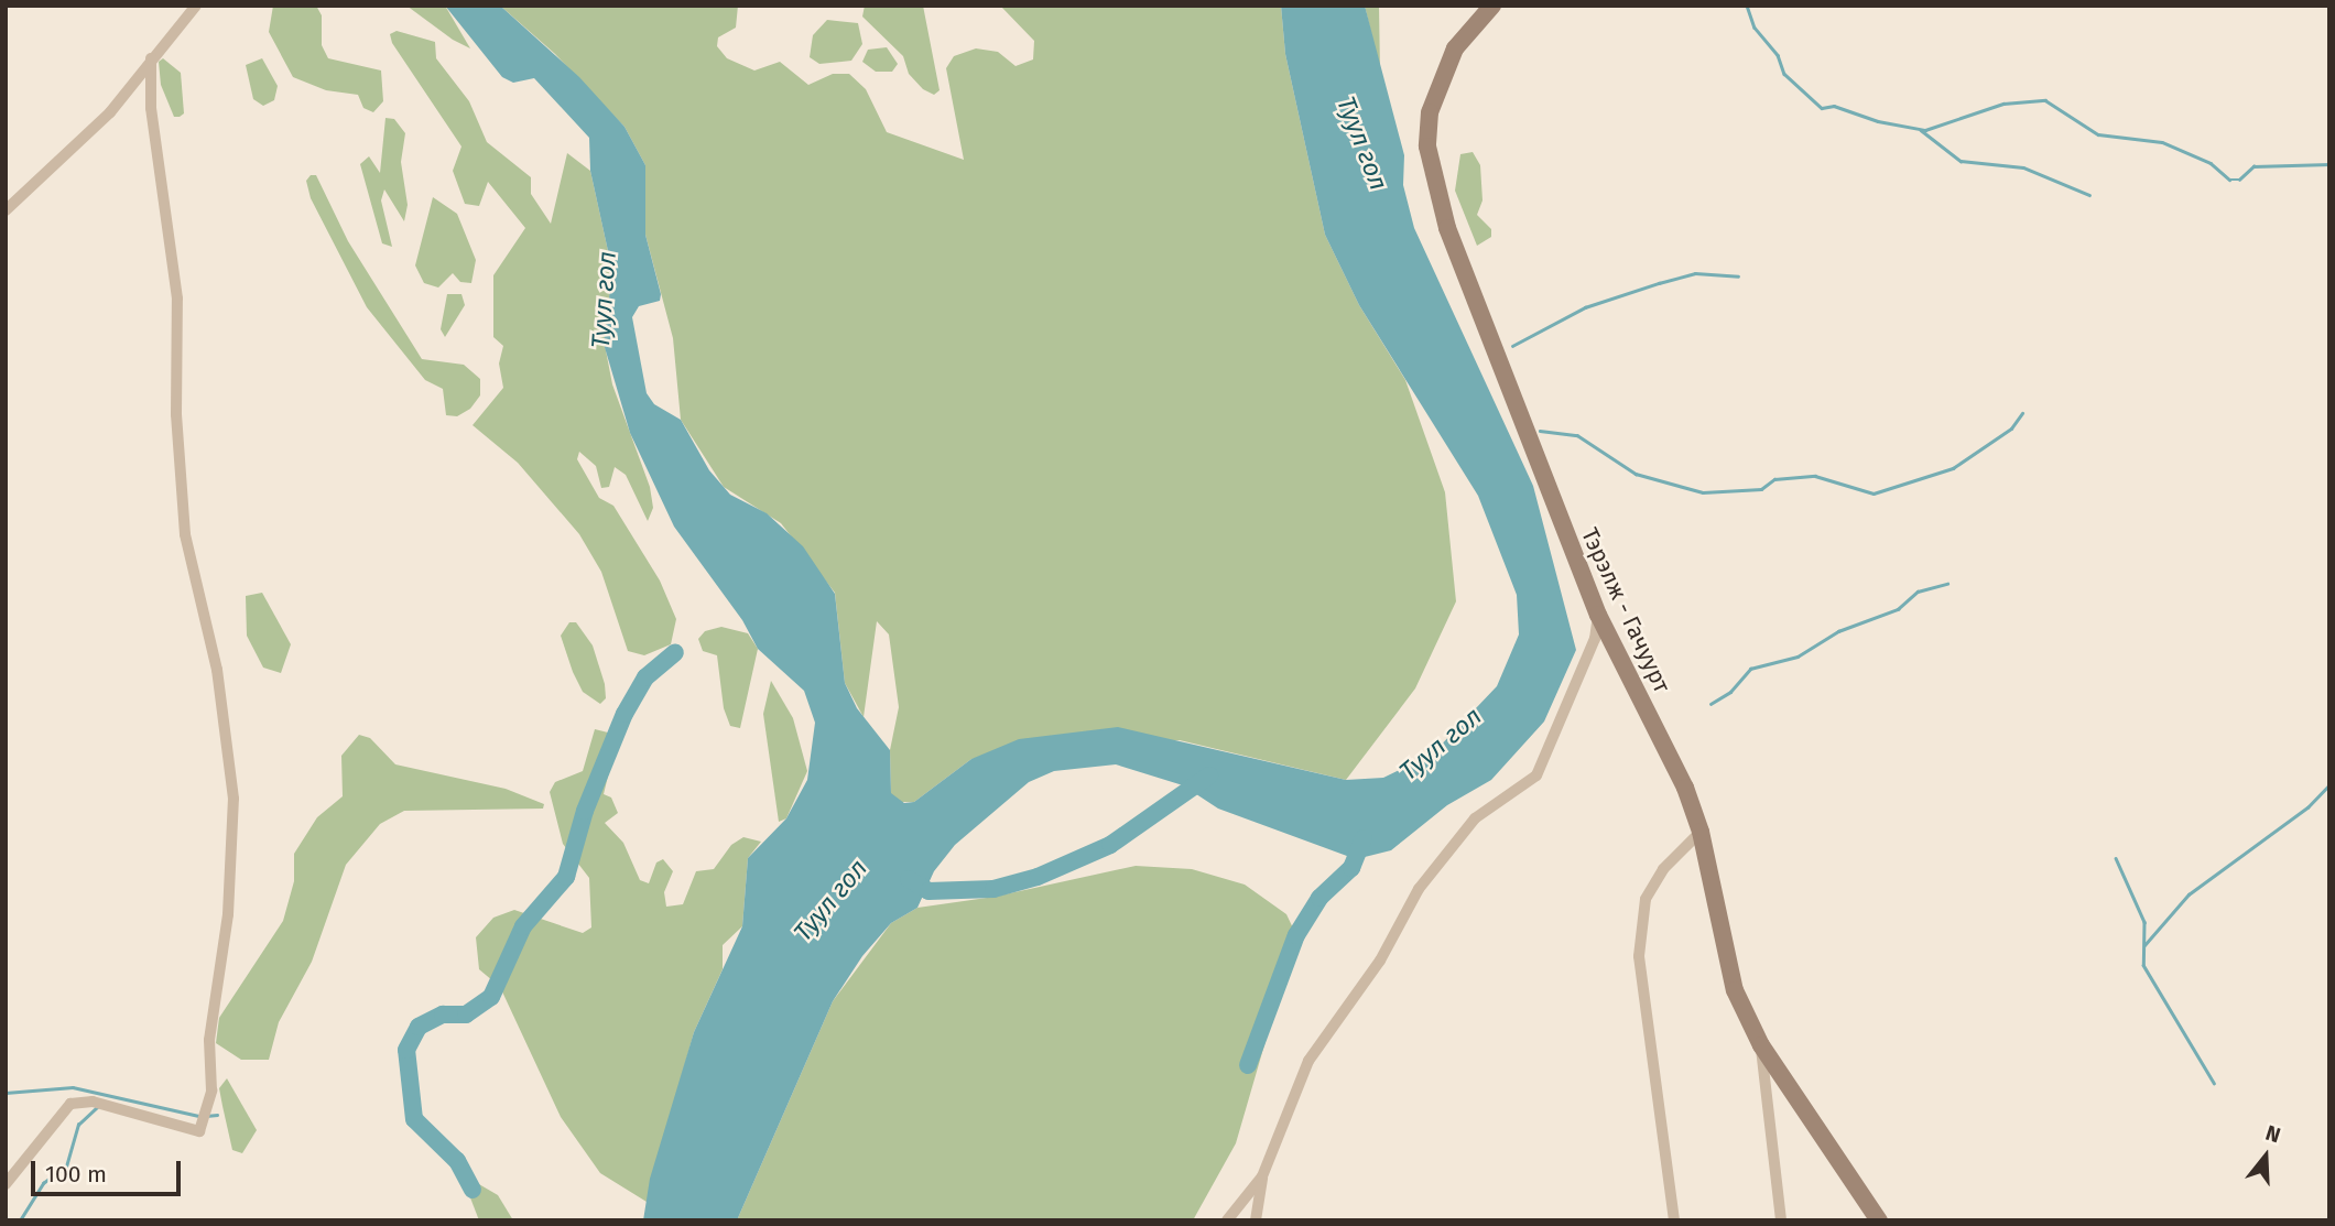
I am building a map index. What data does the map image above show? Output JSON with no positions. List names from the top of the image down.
{
  "streets": {
    "main road": ["Тэрэлж - Гачуурт"]
  },
  "water": ["Туул гол"],
  "scale_bar": "100 m",
  "north": "top"
}
